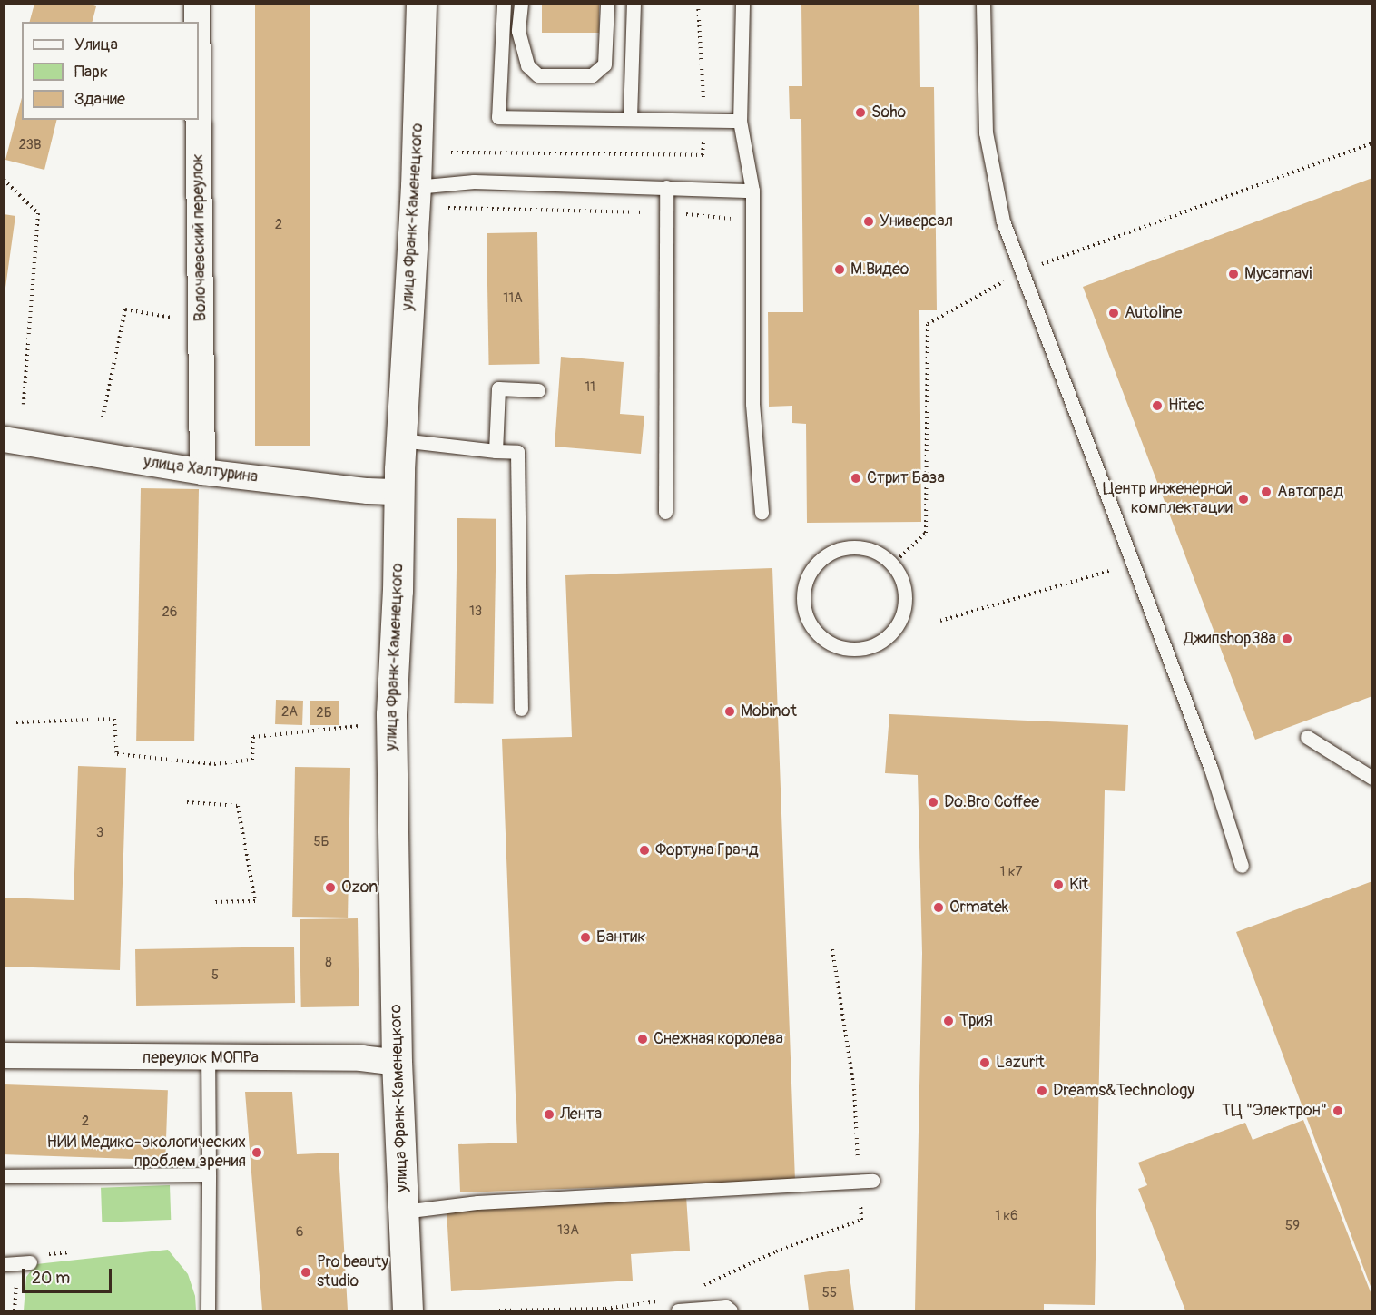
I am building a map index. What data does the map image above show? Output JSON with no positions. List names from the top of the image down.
{
  "streets": {
    "main road": ["улица Франк-Каменецкого"],
    "street": ["Волочаевский переулок", "улица Халтурина", "переулок МОПРа"]
  },
  "crossings": [
    ["улица Франк-Каменецкого", "улица Халтурина"],
    ["улица Франк-Каменецкого", "переулок МОПРа"],
    ["Волочаевский переулок", "улица Халтурина"]
  ],
  "places": [
    "Soho",
    "Универсал",
    "М.Видео",
    "Mycarnavi",
    "Autoline",
    "Hitec",
    "Стрит База",
    "Автоград",
    "Центр инженерной комплектации",
    "Джипshop38а",
    "Mobinot",
    "Do.Bro Coffee",
    "Фортуна Гранд",
    "Kit",
    "Ozon",
    "Ormatek",
    "Бантик",
    "ТриЯ",
    "Снежная королева",
    "Lazurit",
    "Dreams&Technology",
    "ТЦ \"Электрон\"",
    "Лента",
    "НИИ Медико-экологических проблем зрения",
    "Pro beauty studio"
  ],
  "house_numbers": [
    "23В",
    "2",
    "11А",
    "11",
    "13",
    "26",
    "2А",
    "2Б",
    "3",
    "5Б",
    "1 к7",
    "8",
    "5",
    "2",
    "1 к6",
    "59",
    "13А",
    "6",
    "55"
  ],
  "legend": ["Улица", "Парк", "Здание"],
  "scale_bar": "20 m"
}
